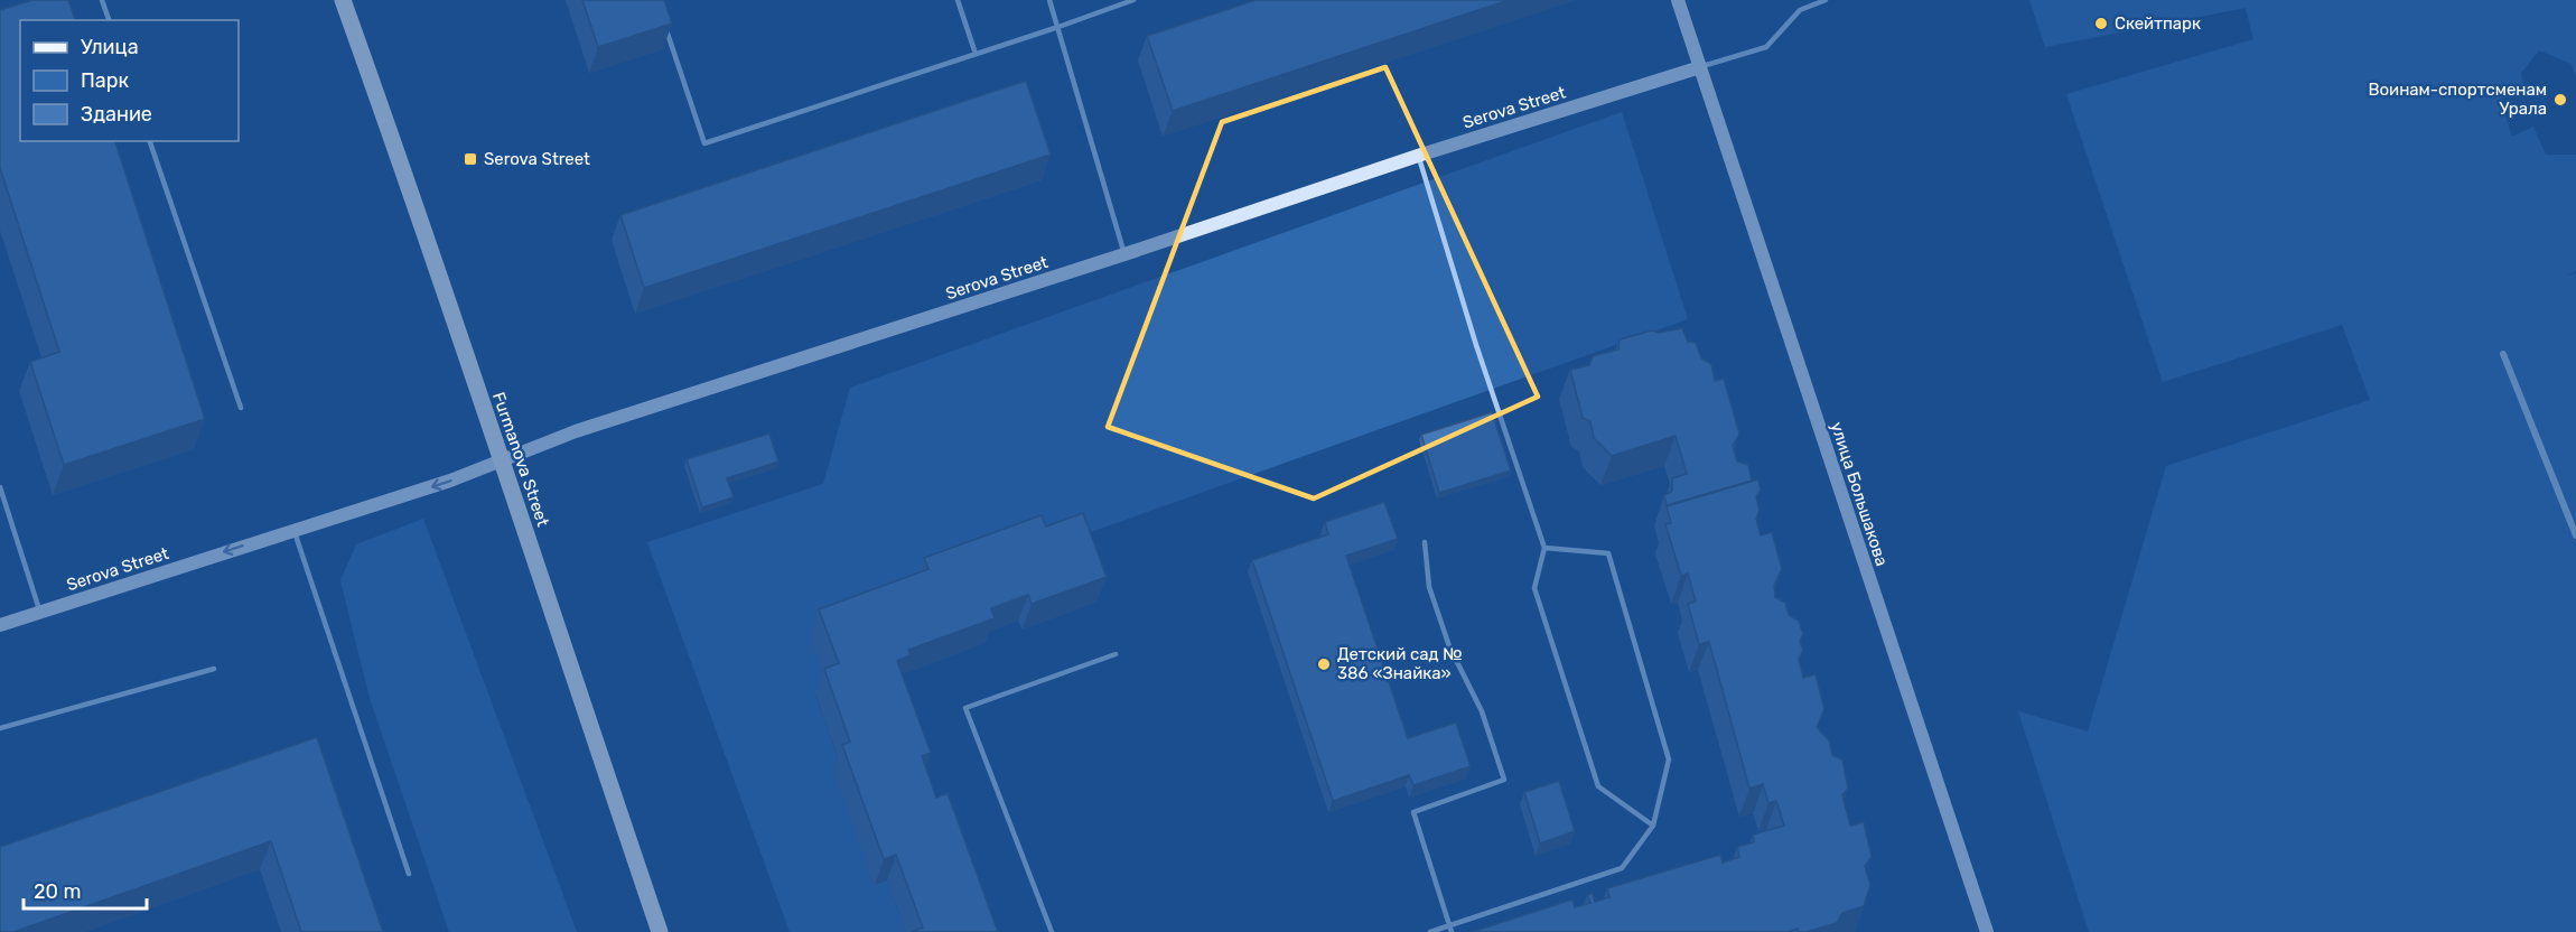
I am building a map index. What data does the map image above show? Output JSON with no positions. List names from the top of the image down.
{
  "streets": {
    "main road": ["Furmanova Street"],
    "street": ["Serova Street", "улица Большакова"]
  },
  "crossings": [
    ["Serova Street", "Furmanova Street"],
    ["Serova Street", "улица Большакова"]
  ],
  "places": {
    "other": ["Скейтпарк", "Воинам-спортсменам Урала", "Детский сад № 386 «Знайка»"],
    "transit": ["Serova Street"]
  },
  "legend": ["Улица", "Парк", "Здание"],
  "scale_bar": "20 m"
}
